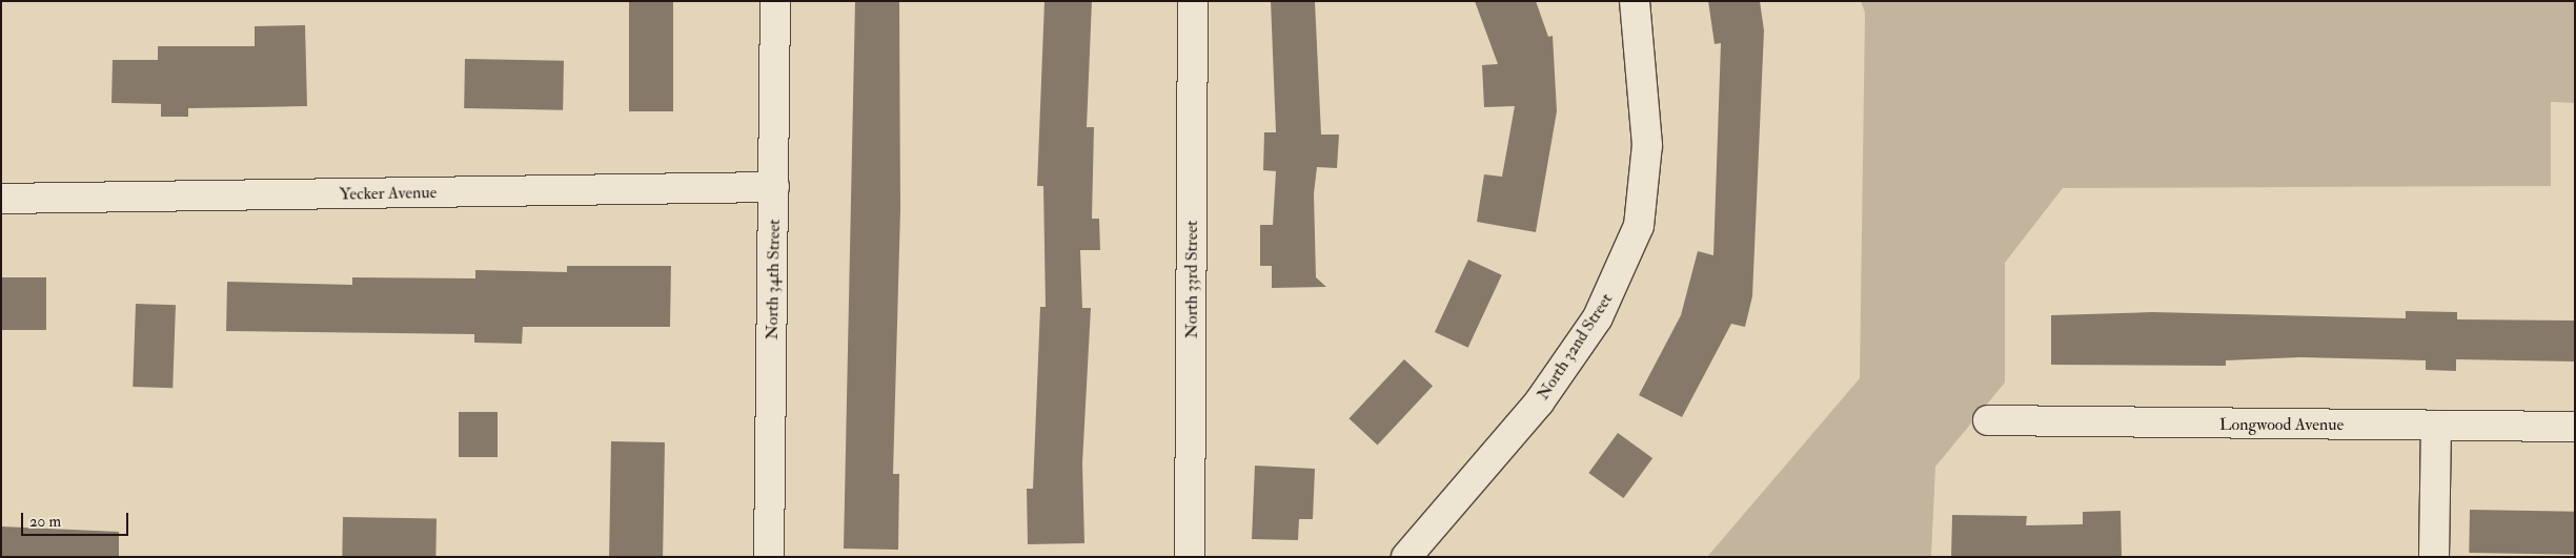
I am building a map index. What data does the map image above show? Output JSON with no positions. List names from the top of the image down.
{
  "streets": {
    "street": [
      "Yecker Avenue",
      "North 34th Street",
      "North 33rd Street",
      "North 32nd Street",
      "Longwood Avenue"
    ]
  },
  "crossings": [
    ["Yecker Avenue", "North 34th Street"]
  ],
  "scale_bar": "20 m"
}
